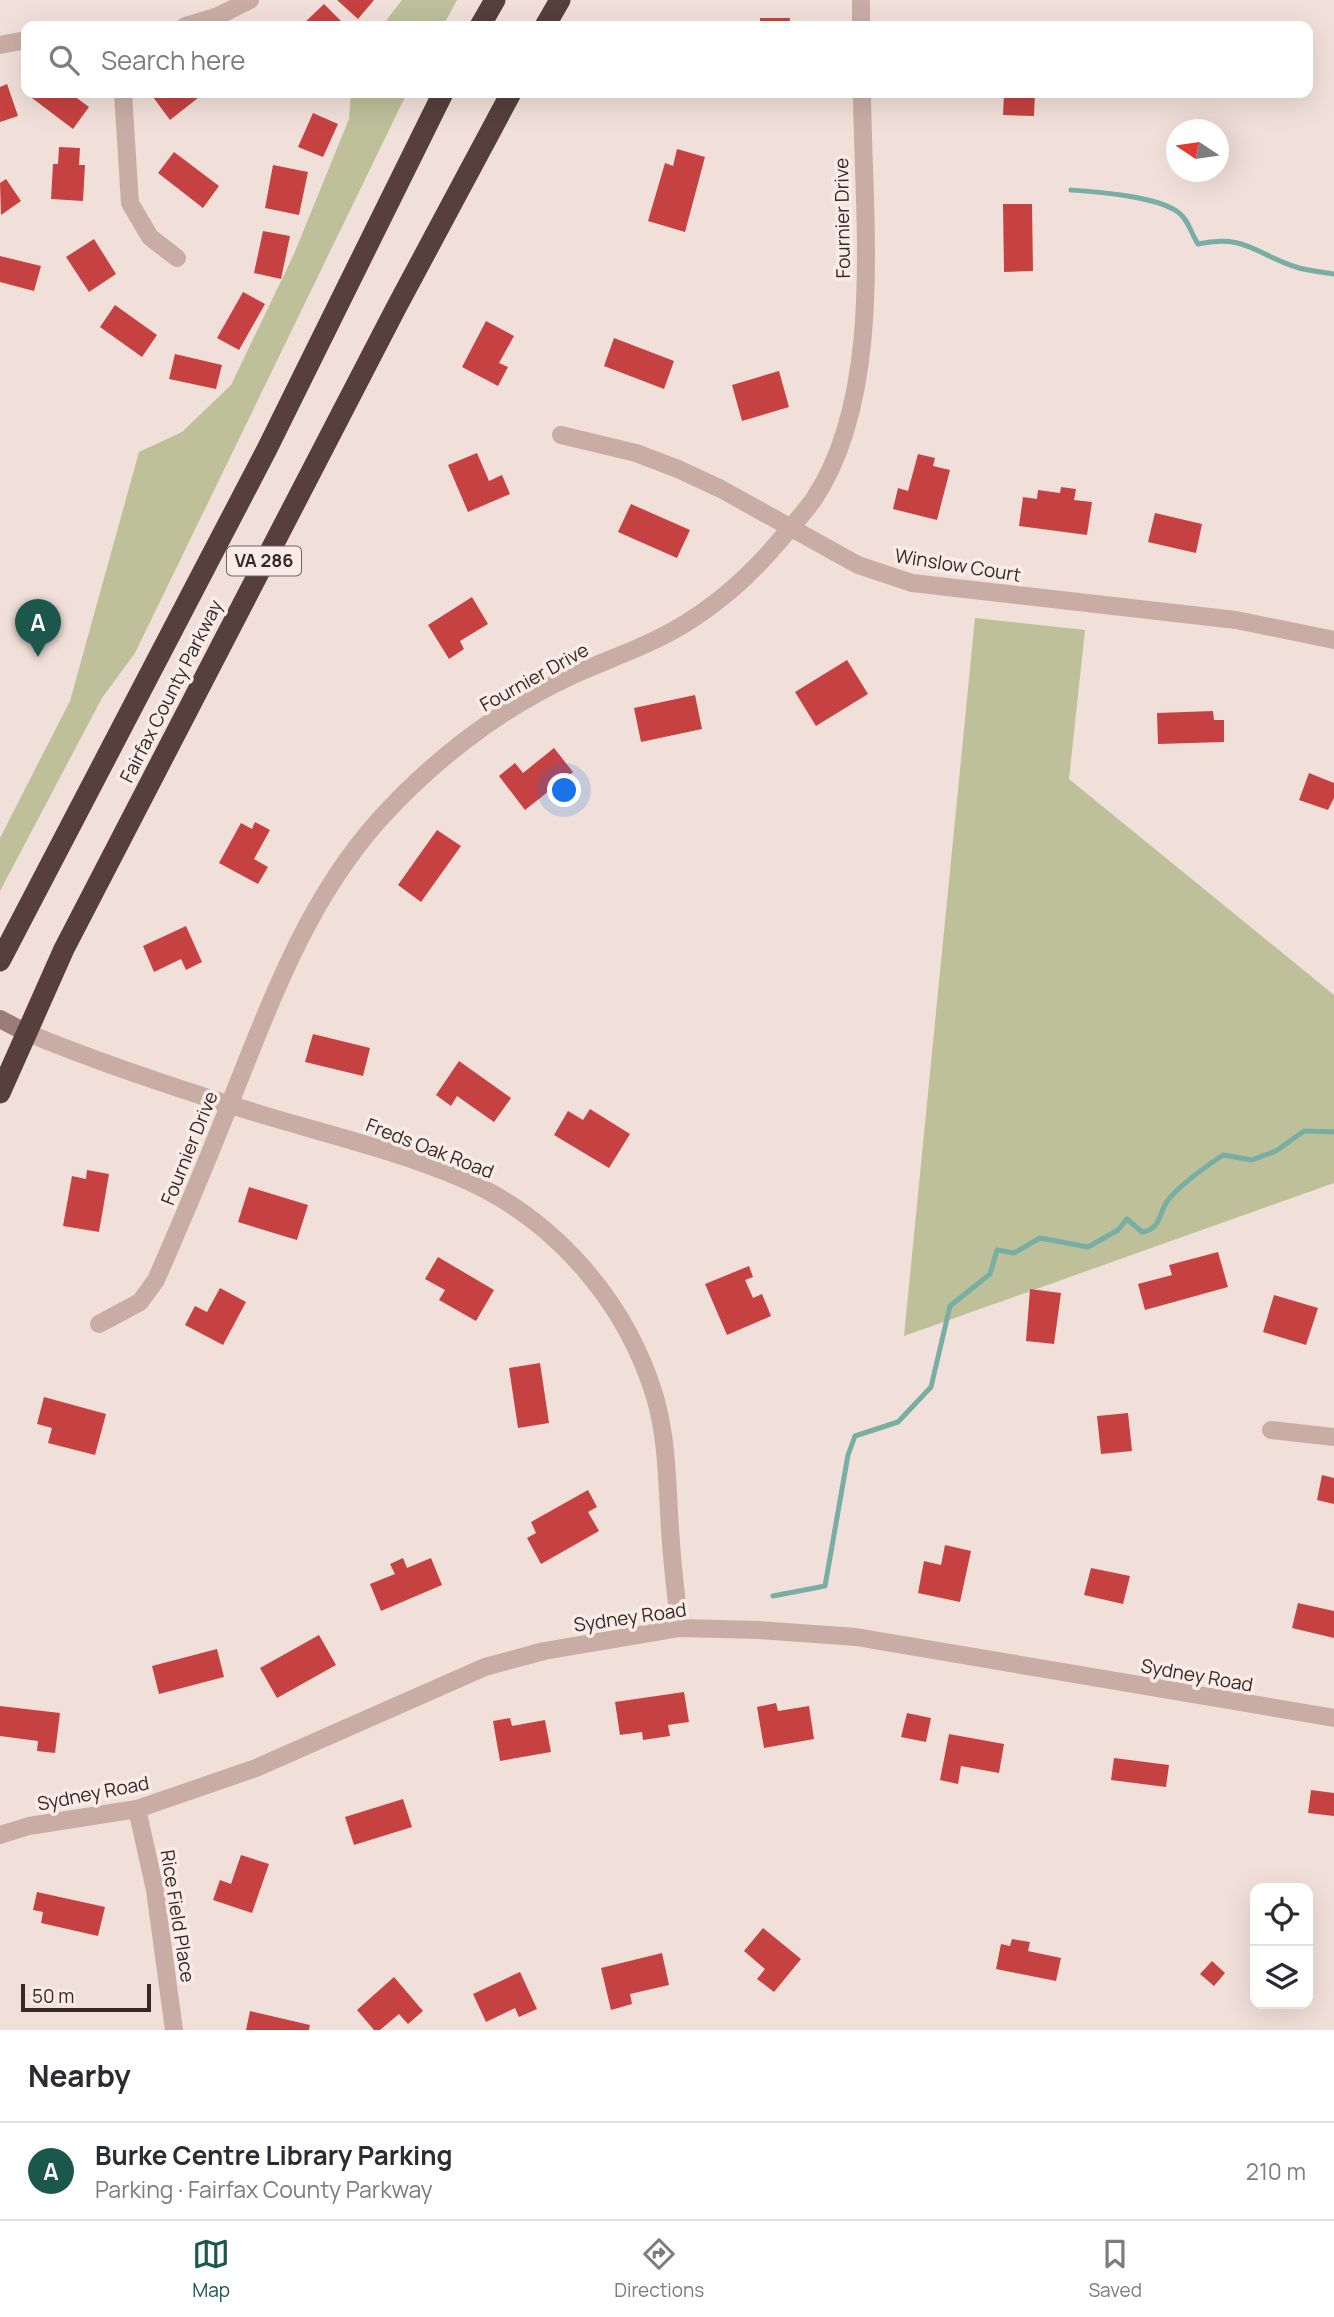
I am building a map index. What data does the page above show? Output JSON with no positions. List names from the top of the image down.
{
  "streets": {
    "highway": ["VA 286", "Fairfax County Parkway"],
    "street": [
      "Fournier Drive",
      "Winslow Court",
      "Freds Oak Road",
      "Sydney Road",
      "Rice Field Place"
    ]
  },
  "crossings": [
    ["Fournier Drive", "Winslow Court"],
    ["Fournier Drive", "Freds Oak Road"],
    ["Fairfax County Parkway", "Freds Oak Road"],
    ["Freds Oak Road", "Sydney Road"],
    ["Sydney Road", "Rice Field Place"]
  ],
  "scale_bar": "50 m",
  "north": "left",
  "page": {
    "search": "Search here",
    "pins": "A",
    "scale": "50 m",
    "heading": "Nearby",
    "list": [
      {
        "mark": "A",
        "name": "Burke Centre Library Parking",
        "note": "Parking · Fairfax County Parkway",
        "value": "210 m"
      }
    ],
    "nav": ["Map", "Directions", "Saved"]
  }
}
